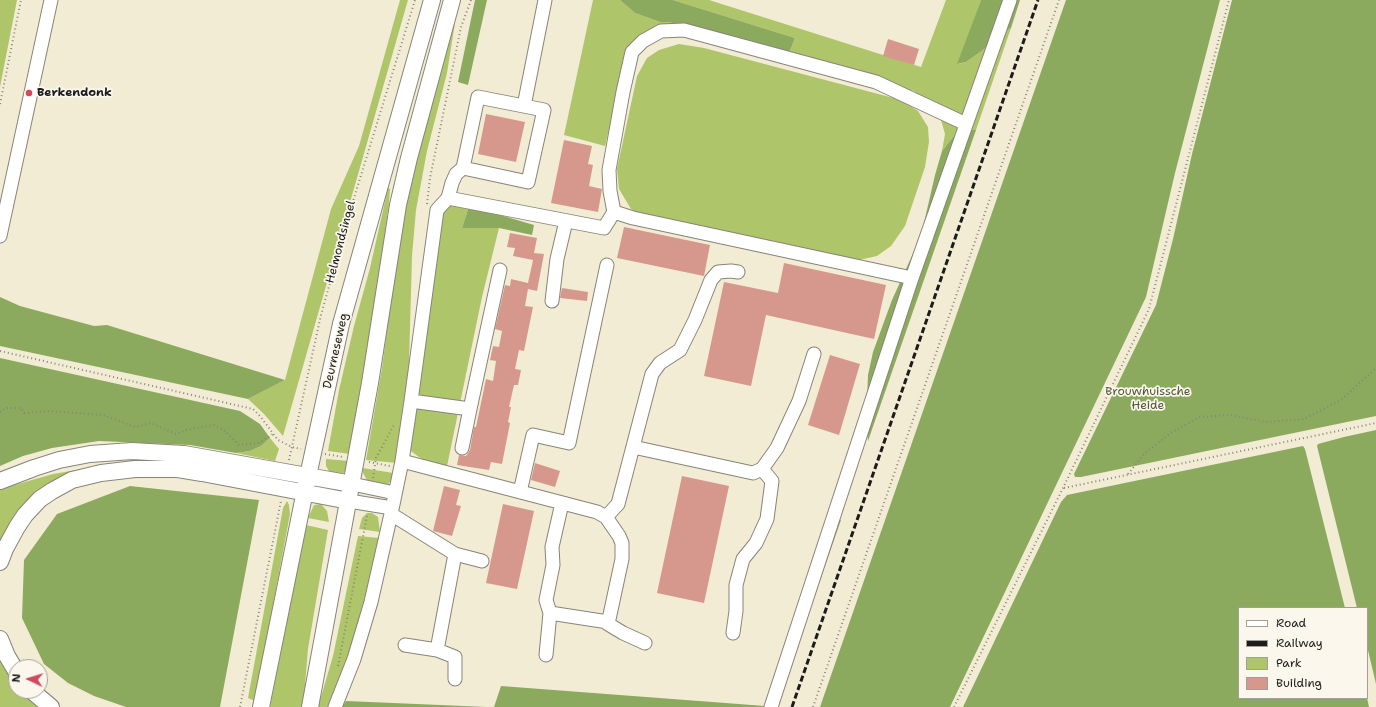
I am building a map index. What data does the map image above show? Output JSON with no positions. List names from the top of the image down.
{
  "streets": {
    "main road": ["Deurneseweg"],
    "path": ["Helmondsingel"]
  },
  "parks": ["Brouwhuissche Heide"],
  "places": ["Berkendonk"],
  "legend": [
    "Road",
    "Railway",
    "Park",
    "Building"
  ],
  "north": "left"
}
